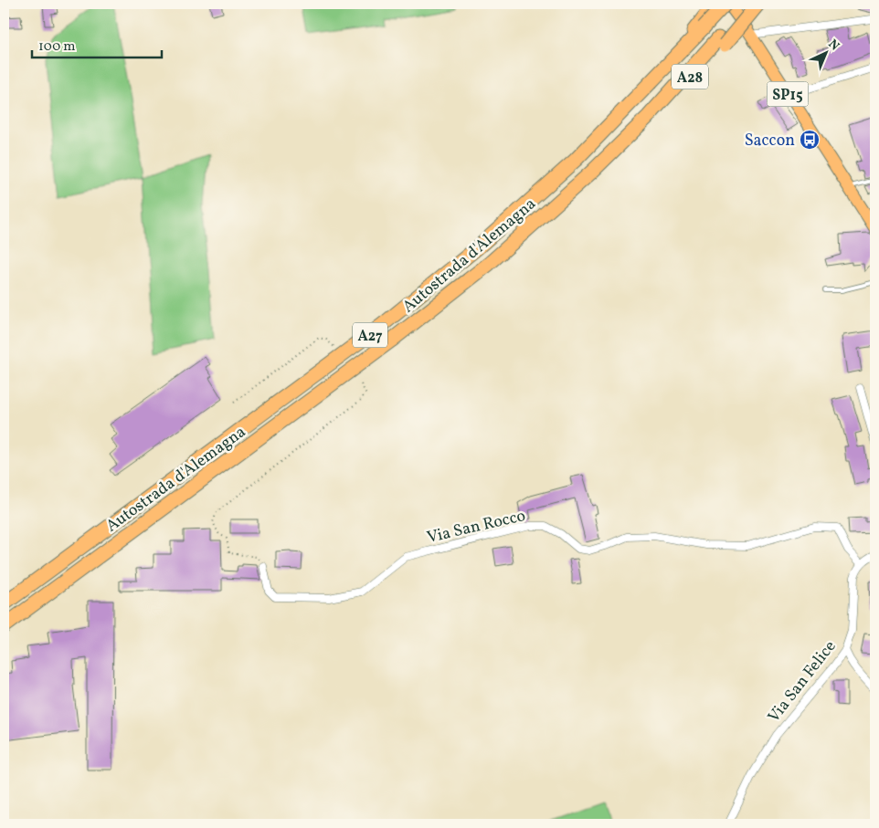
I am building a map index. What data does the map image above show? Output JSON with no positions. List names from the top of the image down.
{
  "streets": {
    "highway": ["A28", "Autostrada d'Alemagna", "A27"],
    "main road": ["SP15"],
    "street": ["Via San Rocco", "Via San Felice"]
  },
  "crossings": [
    ["A28", "Autostrada d'Alemagna"],
    ["SP15", "Autostrada d'Alemagna"],
    ["Autostrada d'Alemagna", "A27"],
    ["Via San Rocco", "Via San Felice"]
  ],
  "places": {
    "bus stop": ["Saccon"]
  },
  "scale_bar": "100 m",
  "north": "top right"
}
